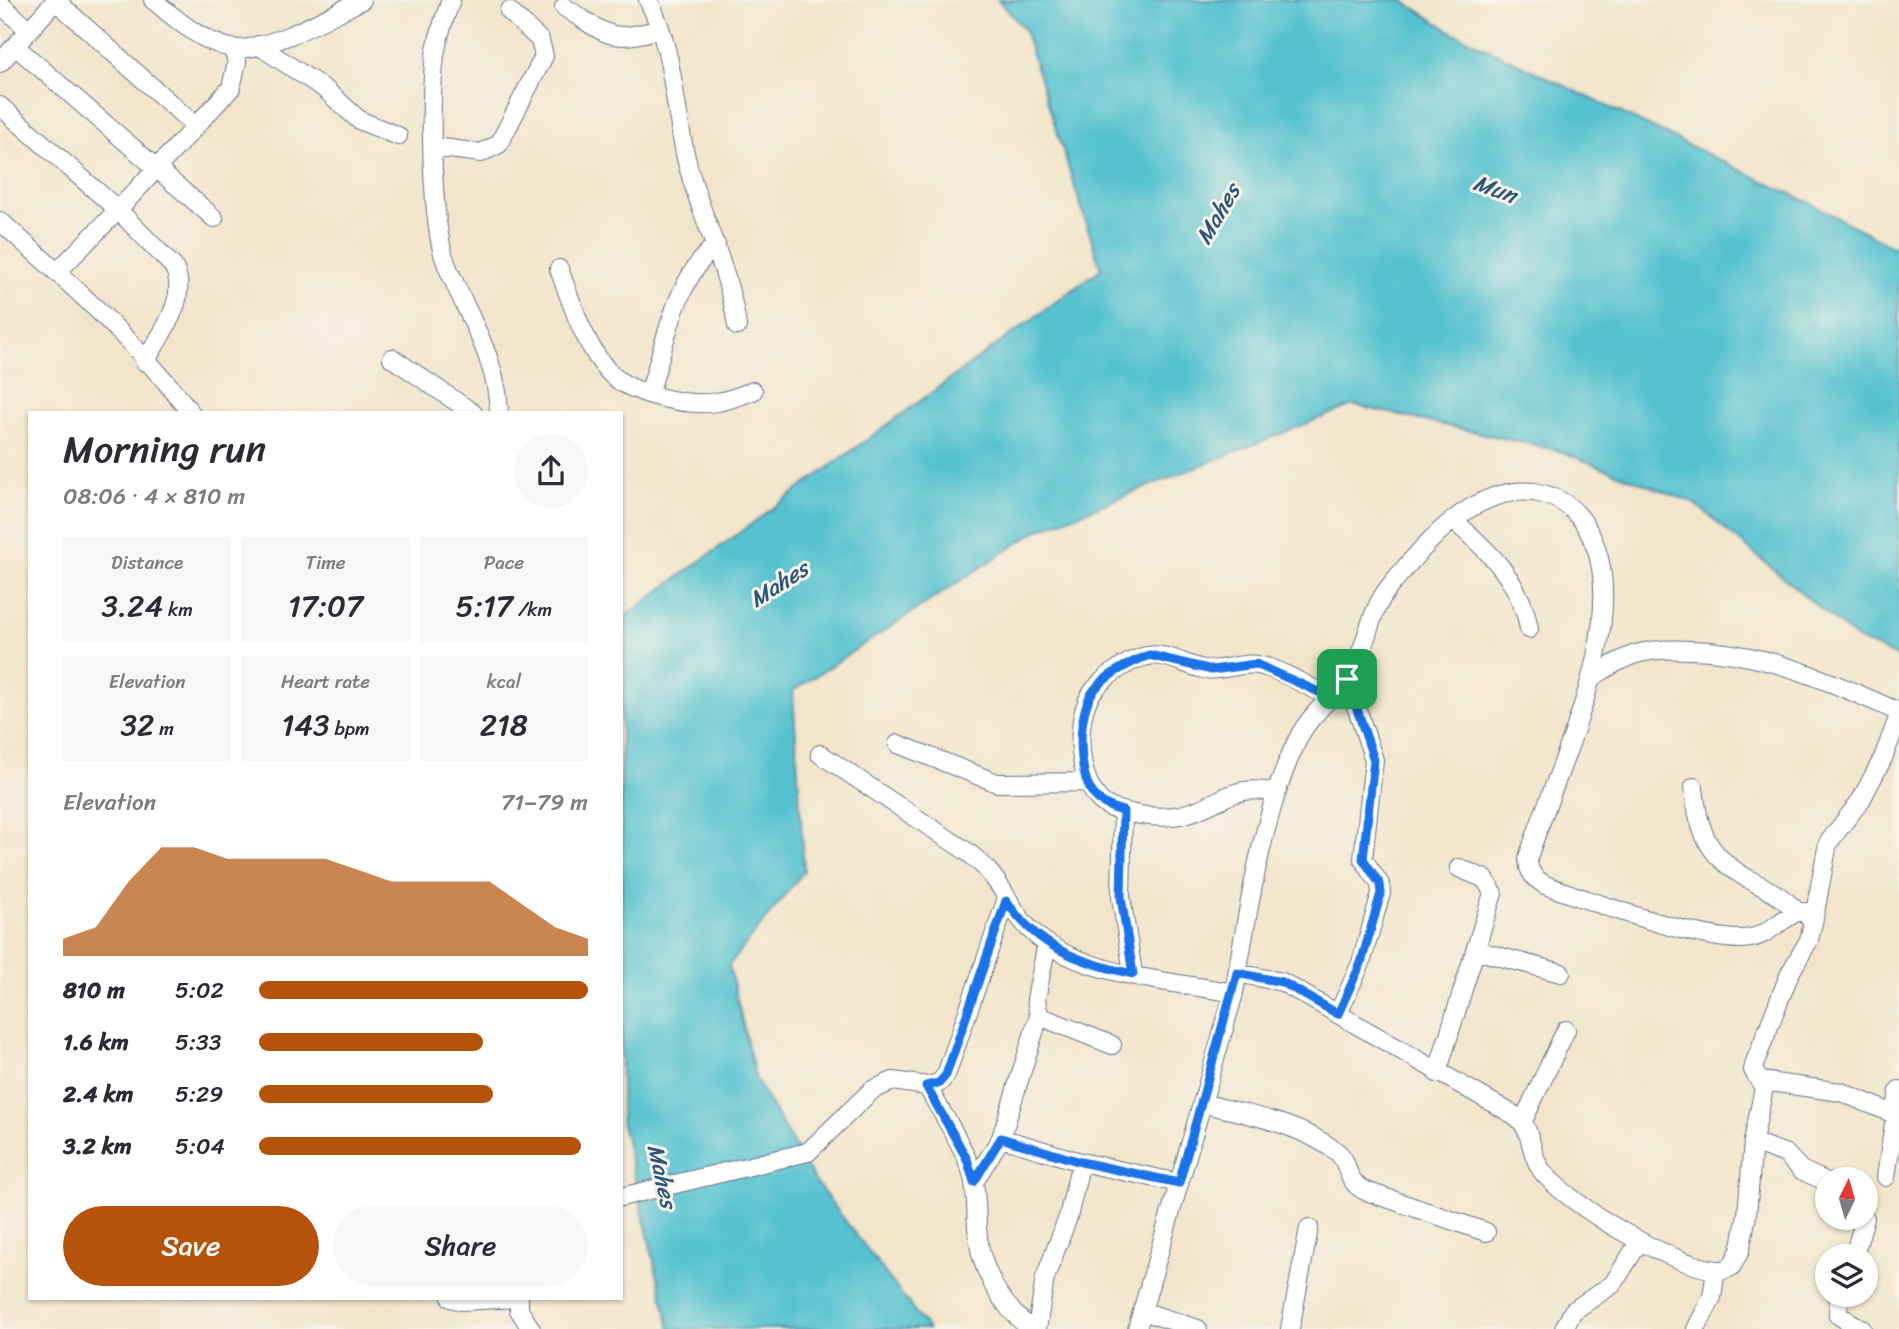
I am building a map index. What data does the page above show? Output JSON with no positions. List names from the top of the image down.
{
  "water": ["Mun", "Mahes"],
  "north": "top",
  "page": {
    "heading": ["Morning run", "08:06 · 4 × 810 m"],
    "stats": [
      ["Distance", "3.24 km"],
      ["Time", "17:07"],
      ["Pace", "5:17 /km"],
      ["Elevation", "32 m"],
      ["Heart rate", "143 bpm"],
      ["kcal", "218"]
    ],
    "chart": ["Elevation", "71–79 m"],
    "list": [
      {
        "name": "810 m",
        "note": "5:02"
      },
      {
        "name": "1.6 km",
        "note": "5:33"
      },
      {
        "name": "2.4 km",
        "note": "5:29"
      },
      {
        "name": "3.2 km",
        "note": "5:04"
      }
    ],
    "buttons": ["Save", "Share"]
  }
}
